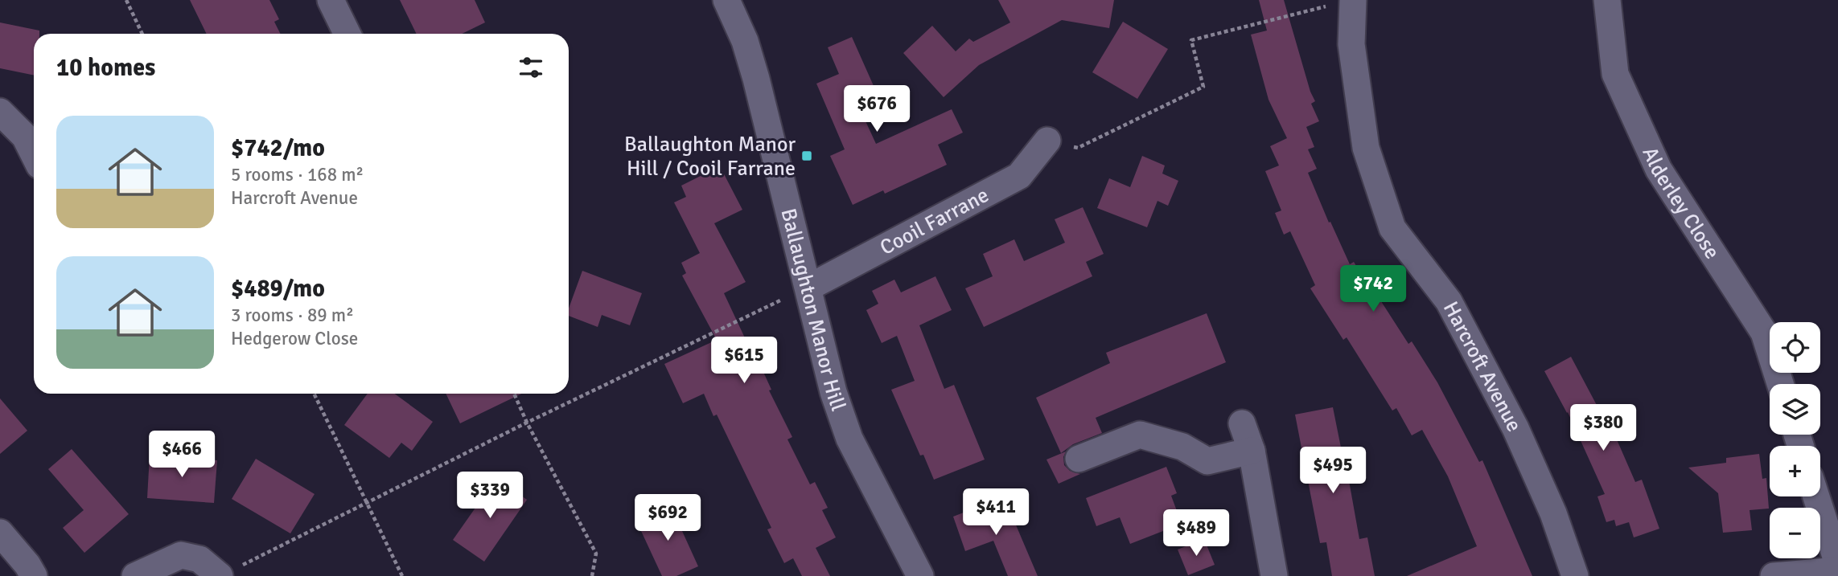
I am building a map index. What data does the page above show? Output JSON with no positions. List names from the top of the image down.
{
  "streets": {
    "street": [
      "Alderley Close",
      "Cooil Farrane",
      "Ballaughton Manor Hill",
      "Harcroft Avenue"
    ]
  },
  "crossings": [
    ["Cooil Farrane", "Ballaughton Manor Hill"]
  ],
  "places": {
    "transit": ["Ballaughton Manor Hill / Cooil Farrane"]
  },
  "page": {
    "heading": "10 homes",
    "price": [
      "$676",
      "$742",
      "$615",
      "$380",
      "$466",
      "$495",
      "$339",
      "$411",
      "$692",
      "$489"
    ],
    "list": [
      {
        "name": "$742/mo",
        "note": "5 rooms · 168 m² · Harcroft Avenue"
      },
      {
        "name": "$489/mo",
        "note": "3 rooms · 89 m² · Hedgerow Close"
      }
    ],
    "map_buttons": ["+", "−"]
  }
}
